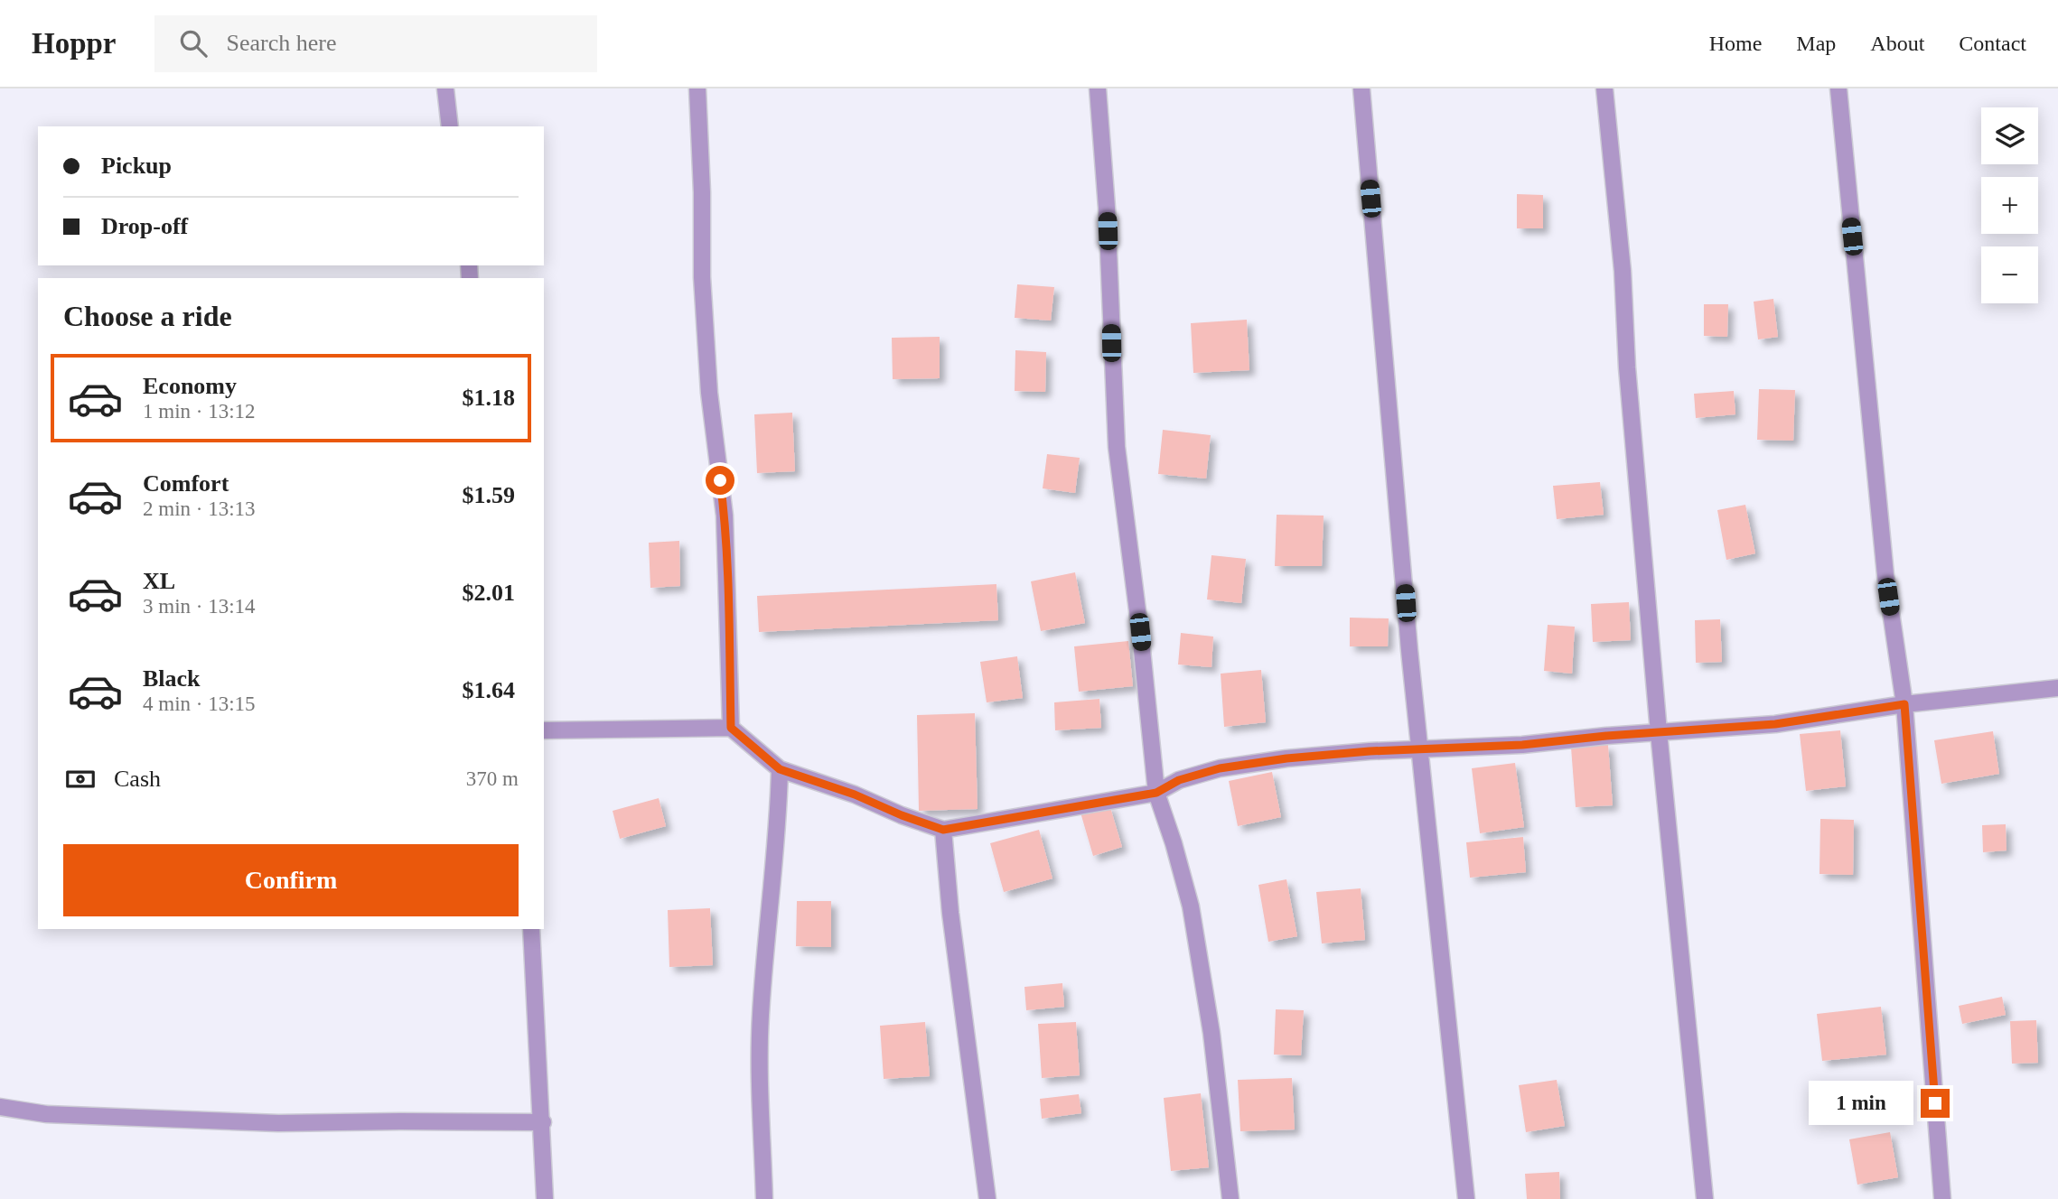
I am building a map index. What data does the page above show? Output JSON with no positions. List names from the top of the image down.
{
  "page": {
    "header": "Hoppr",
    "search": "Search here",
    "nav": [
      "Home",
      "Map",
      "About",
      "Contact"
    ],
    "map_buttons": ["+", "−"],
    "banner": ["Pickup", "Drop-off"],
    "heading": "Choose a ride",
    "list": [
      {
        "name": "Economy",
        "note": "1 min · 13:12",
        "value": "$1.18"
      },
      {
        "name": "Comfort",
        "note": "2 min · 13:13",
        "value": "$1.59"
      },
      {
        "name": "XL",
        "note": "3 min · 13:14",
        "value": "$2.01"
      },
      {
        "name": "Black",
        "note": "4 min · 13:15",
        "value": "$1.64"
      }
    ],
    "pay": ["Cash", "370 m"],
    "buttons": "Confirm",
    "bubble": "1 min"
  }
}
